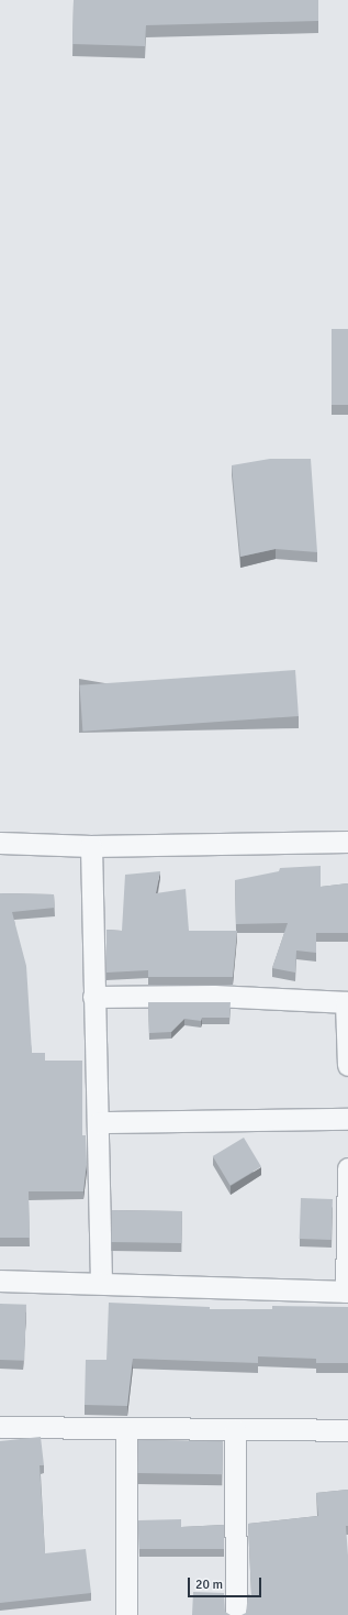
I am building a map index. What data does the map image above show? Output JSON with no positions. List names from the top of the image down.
{
  "scale_bar": "20 m"
}
